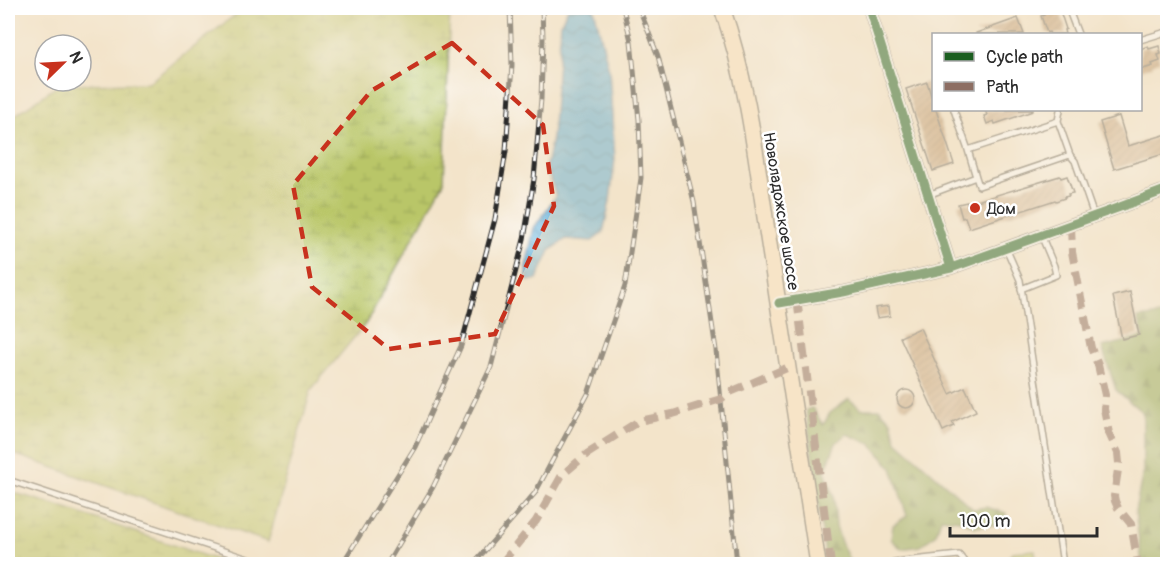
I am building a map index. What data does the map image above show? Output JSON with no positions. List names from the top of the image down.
{
  "streets": {
    "main road": ["Новоладожское шоссе"]
  },
  "places": ["Дом"],
  "legend": ["Cycle path", "Path"],
  "scale_bar": "100 m",
  "north": "top right"
}
